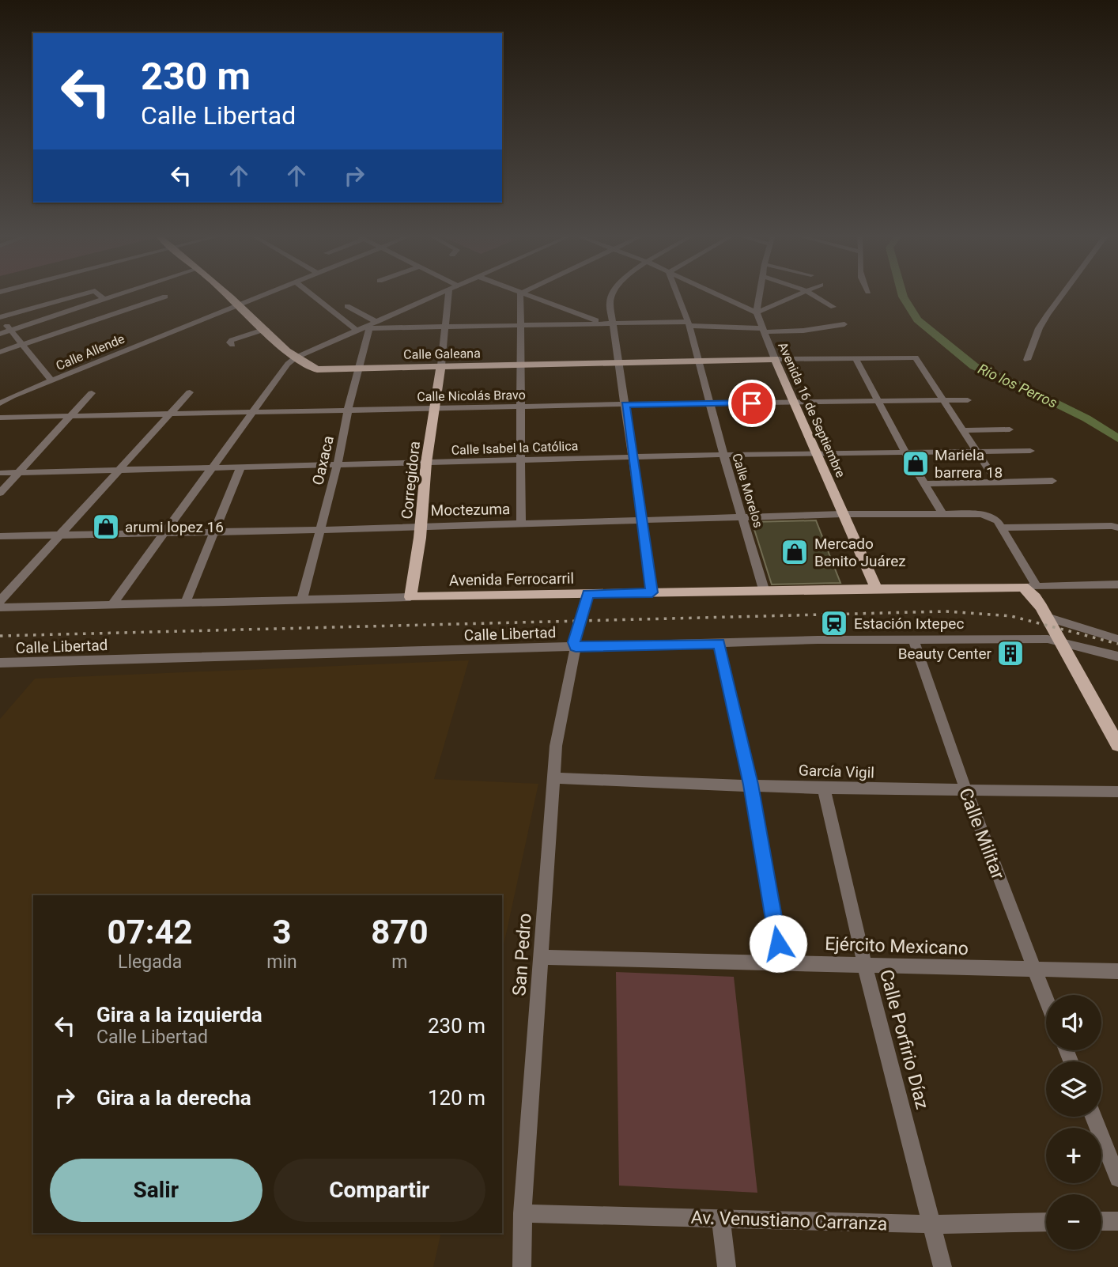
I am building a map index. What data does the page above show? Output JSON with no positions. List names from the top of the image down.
{
  "streets": {
    "main road": [
      "Calle Galeana",
      "Avenida 16 de Septiembre",
      "Corregidora",
      "Avenida Ferrocarril"
    ],
    "street": [
      "Calle Allende",
      "Calle Nicolás Bravo",
      "Calle Isabel la Católica",
      "Oaxaca",
      "Calle Morelos",
      "Moctezuma",
      "Calle Libertad",
      "García Vigil",
      "Calle Militar",
      "Ejército Mexicano",
      "San Pedro",
      "Calle Porfirio Díaz",
      "Av. Venustiano Carranza"
    ]
  },
  "crossings": [
    ["Calle Allende", "Calle Galeana"],
    ["Calle Galeana", "Avenida 16 de Septiembre"],
    ["Calle Galeana", "Oaxaca"],
    ["Calle Galeana", "Corregidora"],
    ["Calle Galeana", "Calle Morelos"],
    ["Calle Nicolás Bravo", "Avenida 16 de Septiembre"],
    ["Calle Nicolás Bravo", "Oaxaca"],
    ["Calle Nicolás Bravo", "Corregidora"],
    ["Calle Nicolás Bravo", "Calle Morelos"],
    ["Avenida 16 de Septiembre", "Calle Isabel la Católica"],
    ["Avenida 16 de Septiembre", "Moctezuma"],
    ["Avenida 16 de Septiembre", "Avenida Ferrocarril"],
    ["Calle Isabel la Católica", "Oaxaca"],
    ["Calle Isabel la Católica", "Corregidora"],
    ["Calle Isabel la Católica", "Calle Morelos"],
    ["Oaxaca", "Moctezuma"],
    ["Oaxaca", "Avenida Ferrocarril"],
    ["Corregidora", "Moctezuma"],
    ["Corregidora", "Avenida Ferrocarril"],
    ["Calle Morelos", "Moctezuma"],
    ["Calle Morelos", "Avenida Ferrocarril"],
    ["Avenida Ferrocarril", "San Pedro"],
    ["Calle Libertad", "Calle Militar"],
    ["Calle Libertad", "San Pedro"],
    ["García Vigil", "Calle Militar"],
    ["García Vigil", "San Pedro"],
    ["García Vigil", "Calle Porfirio Díaz"],
    ["Calle Militar", "Ejército Mexicano"],
    ["Ejército Mexicano", "San Pedro"],
    ["Ejército Mexicano", "Calle Porfirio Díaz"],
    ["San Pedro", "Av. Venustiano Carranza"],
    ["Calle Porfirio Díaz", "Av. Venustiano Carranza"]
  ],
  "water": ["Rio los Perros"],
  "places": {
    "shop": ["Mariela barrera 18", "arumi lopez 16", "Mercado Benito Juárez"],
    "station": ["Estación Ixtepec"],
    "building": ["Beauty Center"]
  },
  "page": {
    "turn": ["230 m", "Calle Libertad"],
    "eta": [
      "07:42",
      "Llegada",
      "3",
      "min",
      "870",
      "m"
    ],
    "list": [
      {
        "name": "Gira a la izquierda",
        "note": "Calle Libertad",
        "value": "230 m"
      },
      {
        "name": "Gira a la derecha",
        "value": "120 m"
      }
    ],
    "map_buttons": ["+", "−"],
    "buttons": ["Salir", "Compartir"]
  }
}
